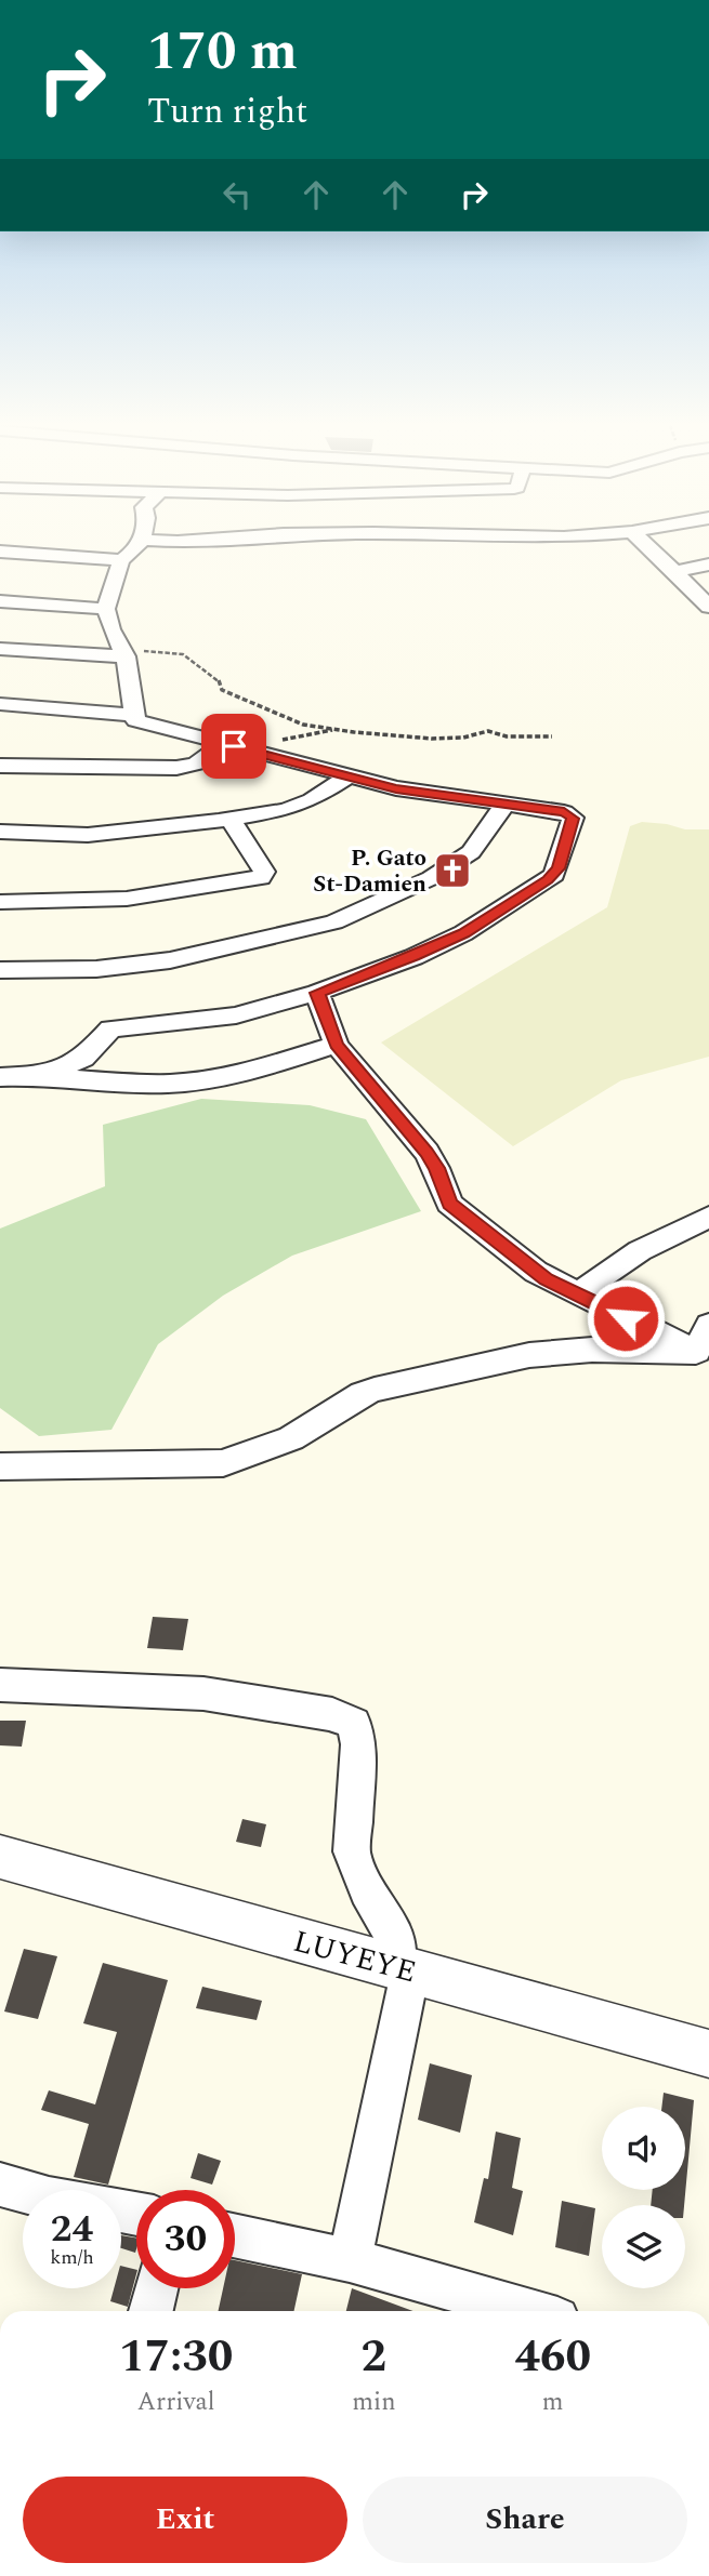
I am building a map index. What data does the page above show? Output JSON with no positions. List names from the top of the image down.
{
  "streets": {
    "street": ["LUYEYE"]
  },
  "places": {
    "church": ["P. Gato St-Damien"]
  },
  "page": {
    "turn": ["170 m", "Turn right"],
    "speed": "24 km/h",
    "limit": "30",
    "eta": [
      "17:30",
      "Arrival",
      "2",
      "min",
      "460",
      "m"
    ],
    "buttons": ["Exit", "Share"]
  }
}
